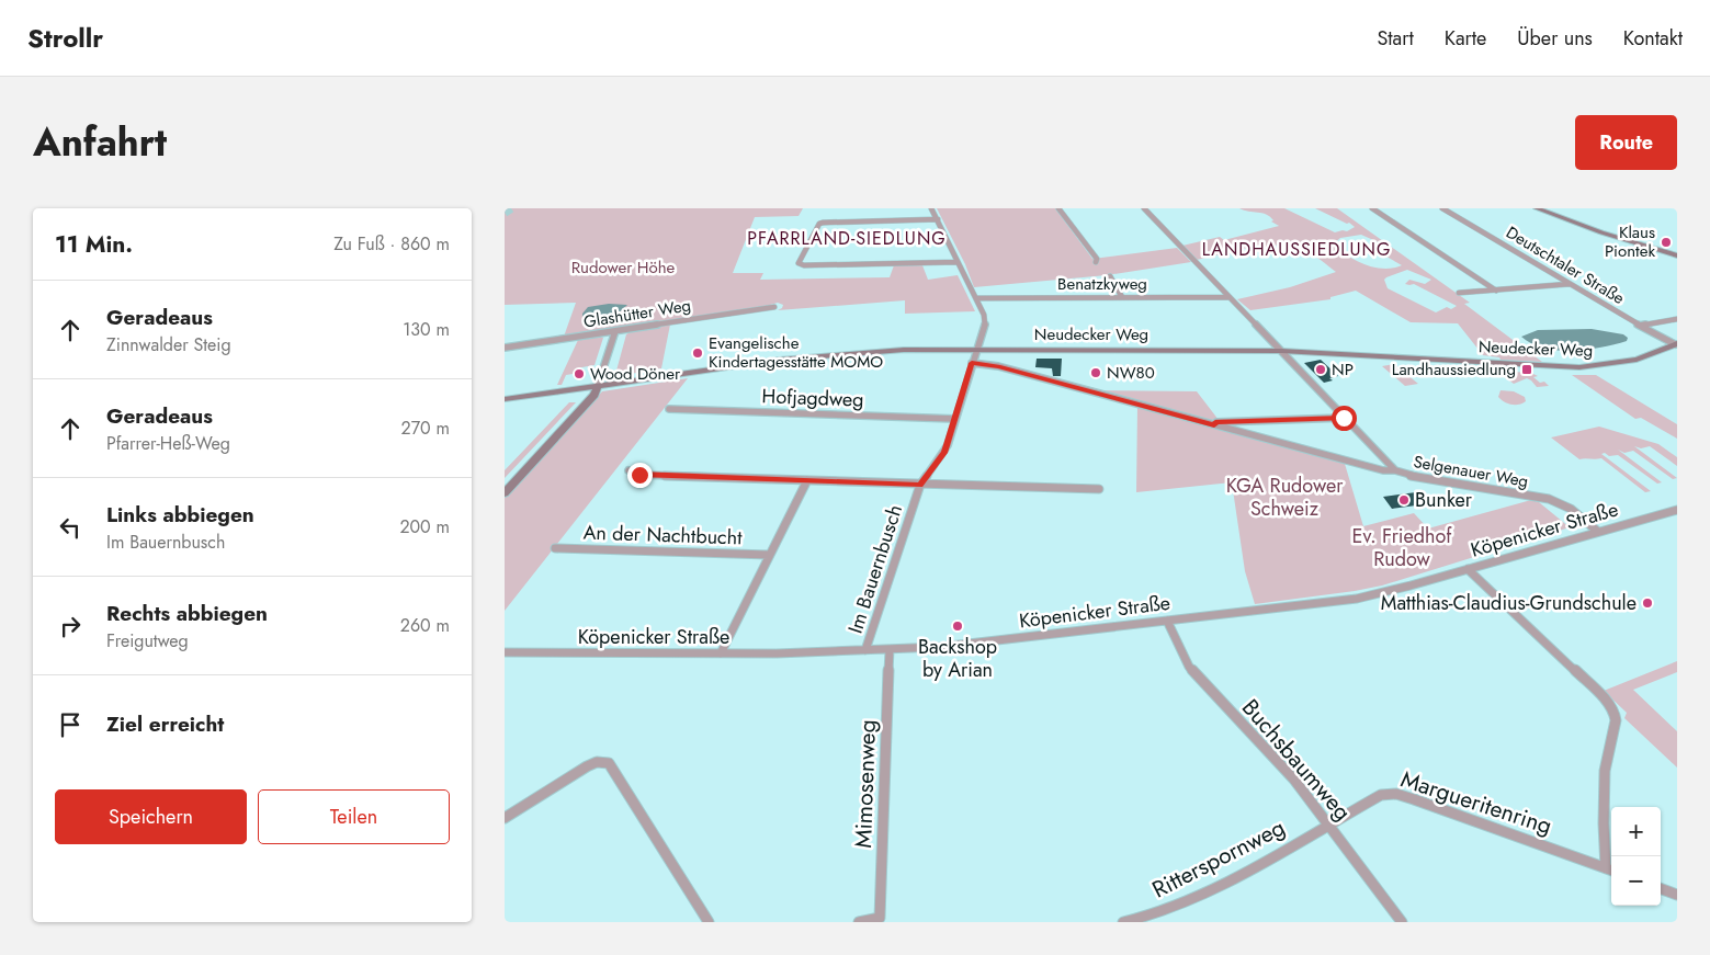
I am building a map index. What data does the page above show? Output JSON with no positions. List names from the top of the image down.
{
  "streets": {
    "street": [
      "Deutschtaler Straße",
      "Benatzkyweg",
      "Glashütter Weg",
      "Neudecker Weg",
      "Hofjagdweg",
      "Selgenauer Weg",
      "Köpenicker Straße",
      "An der Nachtbucht",
      "Im Bauernbusch",
      "Buchsbaumweg",
      "Mimosenweg",
      "Margueritenring",
      "Ritterspornweg"
    ]
  },
  "crossings": [
    ["Deutschtaler Straße", "Neudecker Weg"],
    ["Benatzkyweg", "Selgenauer Weg"],
    ["Benatzkyweg", "Im Bauernbusch"],
    ["Neudecker Weg", "Selgenauer Weg"],
    ["Neudecker Weg", "Im Bauernbusch"],
    ["Hofjagdweg", "Im Bauernbusch"],
    ["Selgenauer Weg", "Köpenicker Straße"],
    ["Köpenicker Straße", "Im Bauernbusch"],
    ["Köpenicker Straße", "Buchsbaumweg"],
    ["Köpenicker Straße", "Mimosenweg"],
    ["Buchsbaumweg", "Margueritenring"],
    ["Buchsbaumweg", "Ritterspornweg"],
    ["Margueritenring", "Ritterspornweg"]
  ],
  "districts": ["PFARRLAND-SIEDLUNG", "LANDHAUSSIEDLUNG"],
  "parks": ["Rudower Höhe", "KGA Rudower Schweiz", "Ev. Friedhof Rudow"],
  "places": {
    "other": [
      "Klaus Piontek",
      "Evangelische Kindertagesstätte MOMO",
      "NP",
      "NW80",
      "Wood Döner",
      "Bunker",
      "Matthias-Claudius-Grundschule",
      "Backshop by Arian"
    ],
    "transit": ["Landhaussiedlung"]
  },
  "page": {
    "header": "Strollr",
    "nav": [
      "Start",
      "Karte",
      "Über uns",
      "Kontakt"
    ],
    "title": "Anfahrt",
    "buttons": [
      "Route",
      ["Speichern", "Teilen"]
    ],
    "heading": ["11 Min.", "Zu Fuß · 860 m"],
    "list": [
      ["Geradeaus", "Zinnwalder Steig", "130 m"],
      ["Geradeaus", "Pfarrer-Heß-Weg", "270 m"],
      ["Links abbiegen", "Im Bauernbusch", "200 m"],
      ["Rechts abbiegen", "Freigutweg", "260 m"],
      "Ziel erreicht"
    ],
    "map_buttons": ["+", "−"]
  }
}
